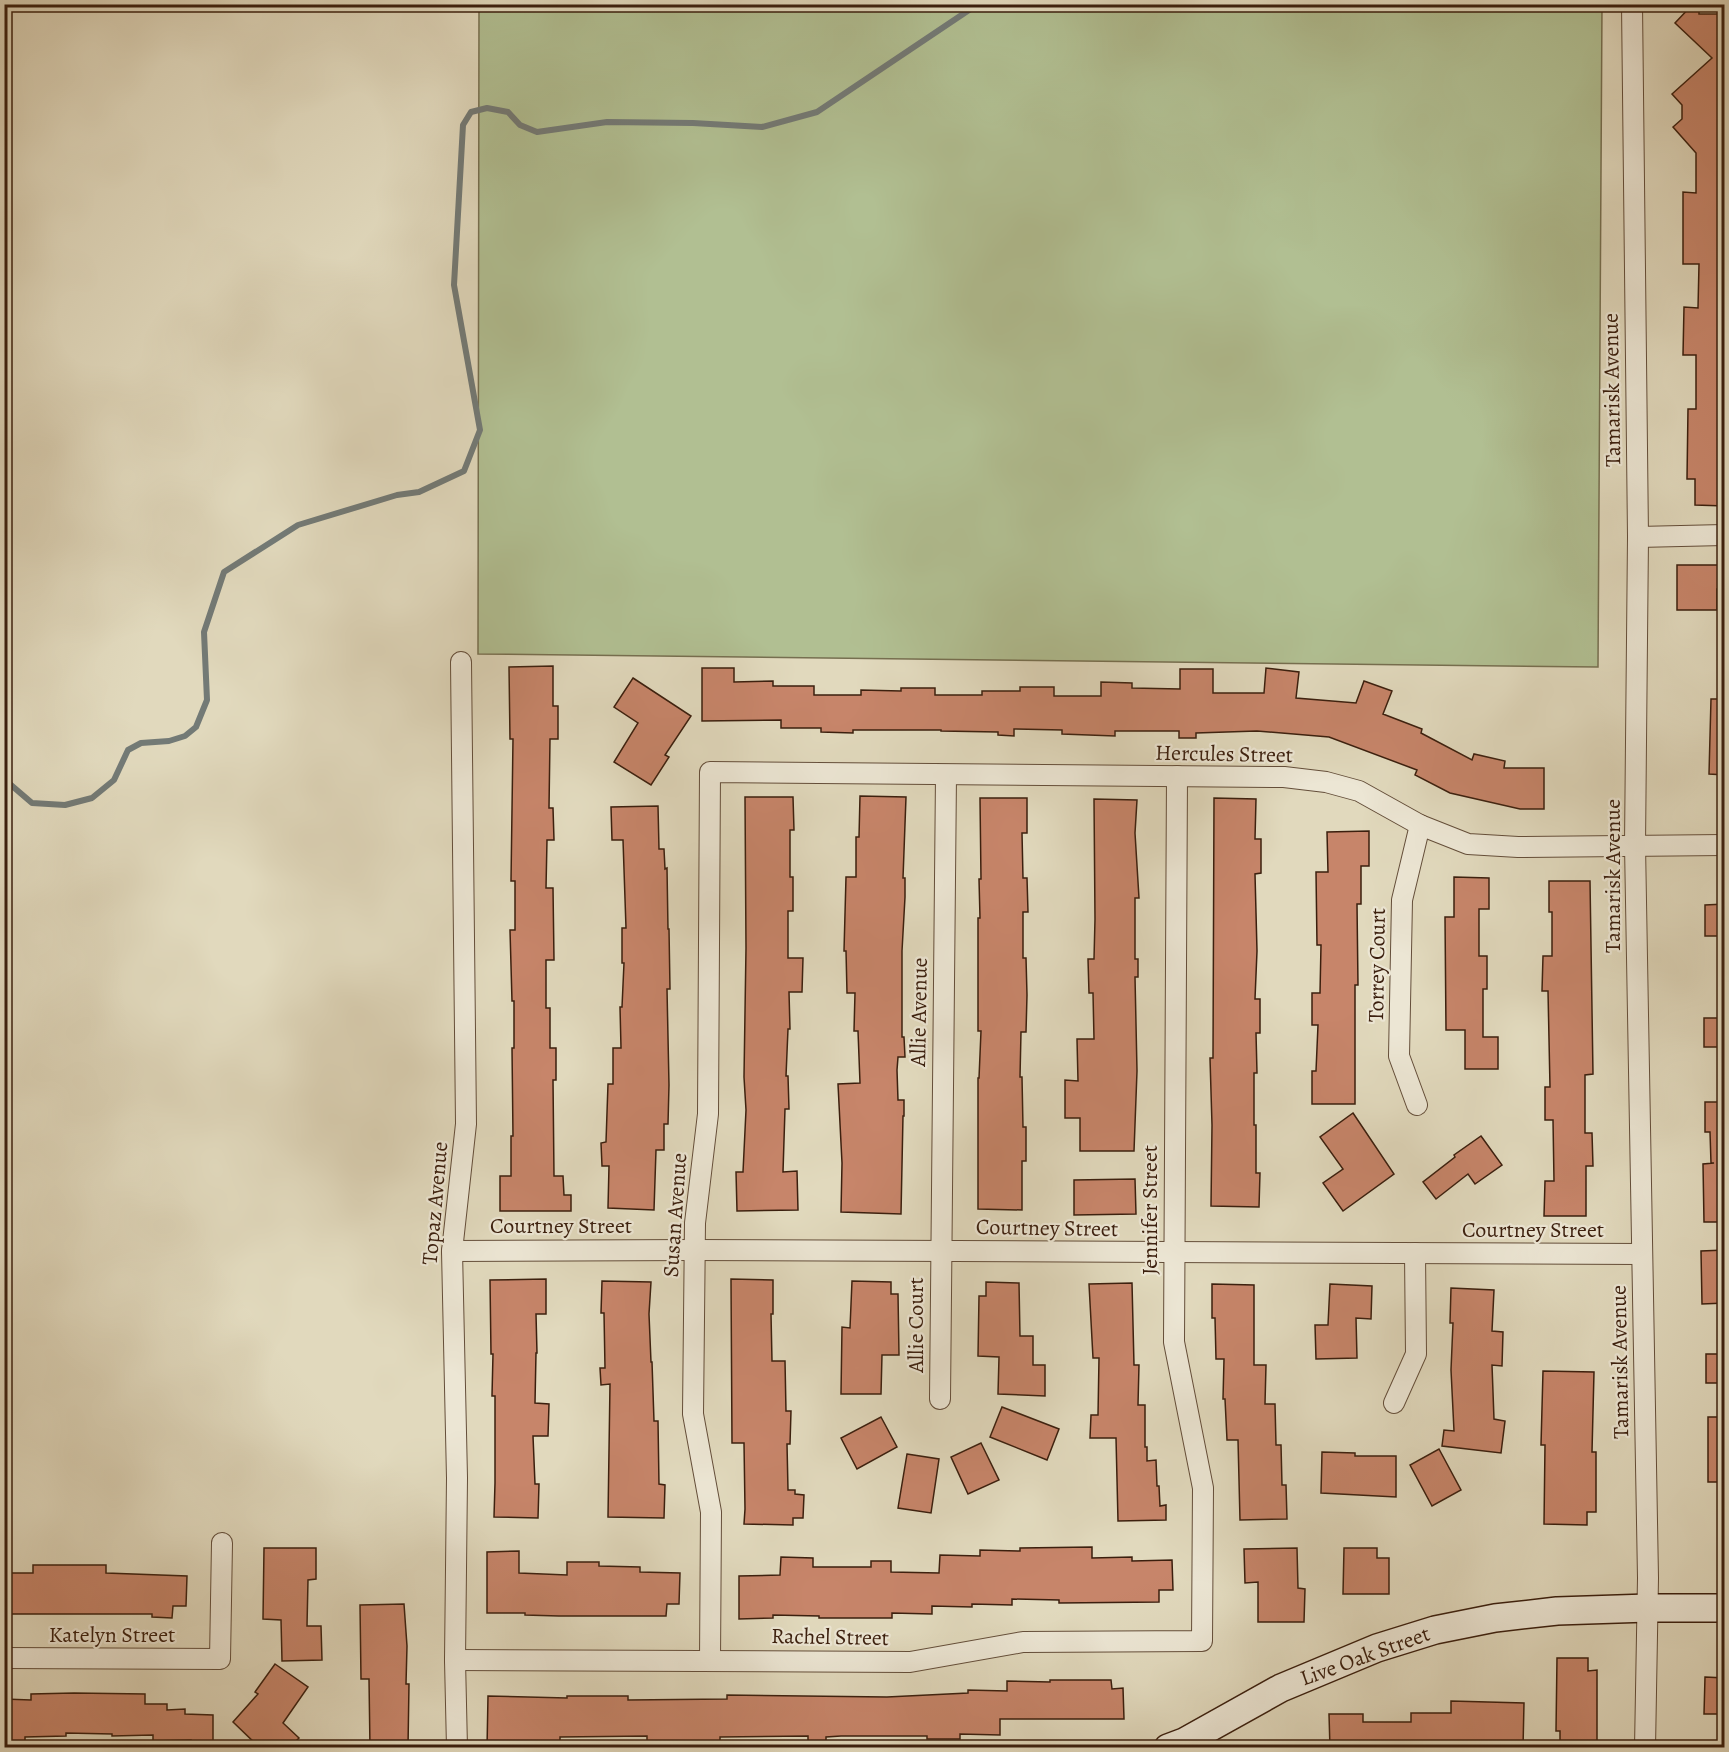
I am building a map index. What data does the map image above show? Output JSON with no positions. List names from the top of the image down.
{
  "streets": {
    "street": [
      "Tamarisk Avenue",
      "Hercules Street",
      "Torrey Court",
      "Allie Avenue",
      "Topaz Avenue",
      "Jennifer Street",
      "Susan Avenue",
      "Courtney Street",
      "Allie Court",
      "Katelyn Street",
      "Rachel Street",
      "Live Oak Street"
    ]
  },
  "crossings": [
    ["Tamarisk Avenue", "Hercules Street"],
    ["Tamarisk Avenue", "Courtney Street"],
    ["Tamarisk Avenue", "Live Oak Street"],
    ["Hercules Street", "Torrey Court"],
    ["Hercules Street", "Allie Avenue"],
    ["Hercules Street", "Jennifer Street"],
    ["Hercules Street", "Susan Avenue"],
    ["Allie Avenue", "Courtney Street"],
    ["Allie Avenue", "Allie Court"],
    ["Topaz Avenue", "Courtney Street"],
    ["Topaz Avenue", "Rachel Street"],
    ["Jennifer Street", "Courtney Street"],
    ["Jennifer Street", "Rachel Street"],
    ["Susan Avenue", "Courtney Street"],
    ["Susan Avenue", "Rachel Street"],
    ["Courtney Street", "Allie Court"]
  ]
}
